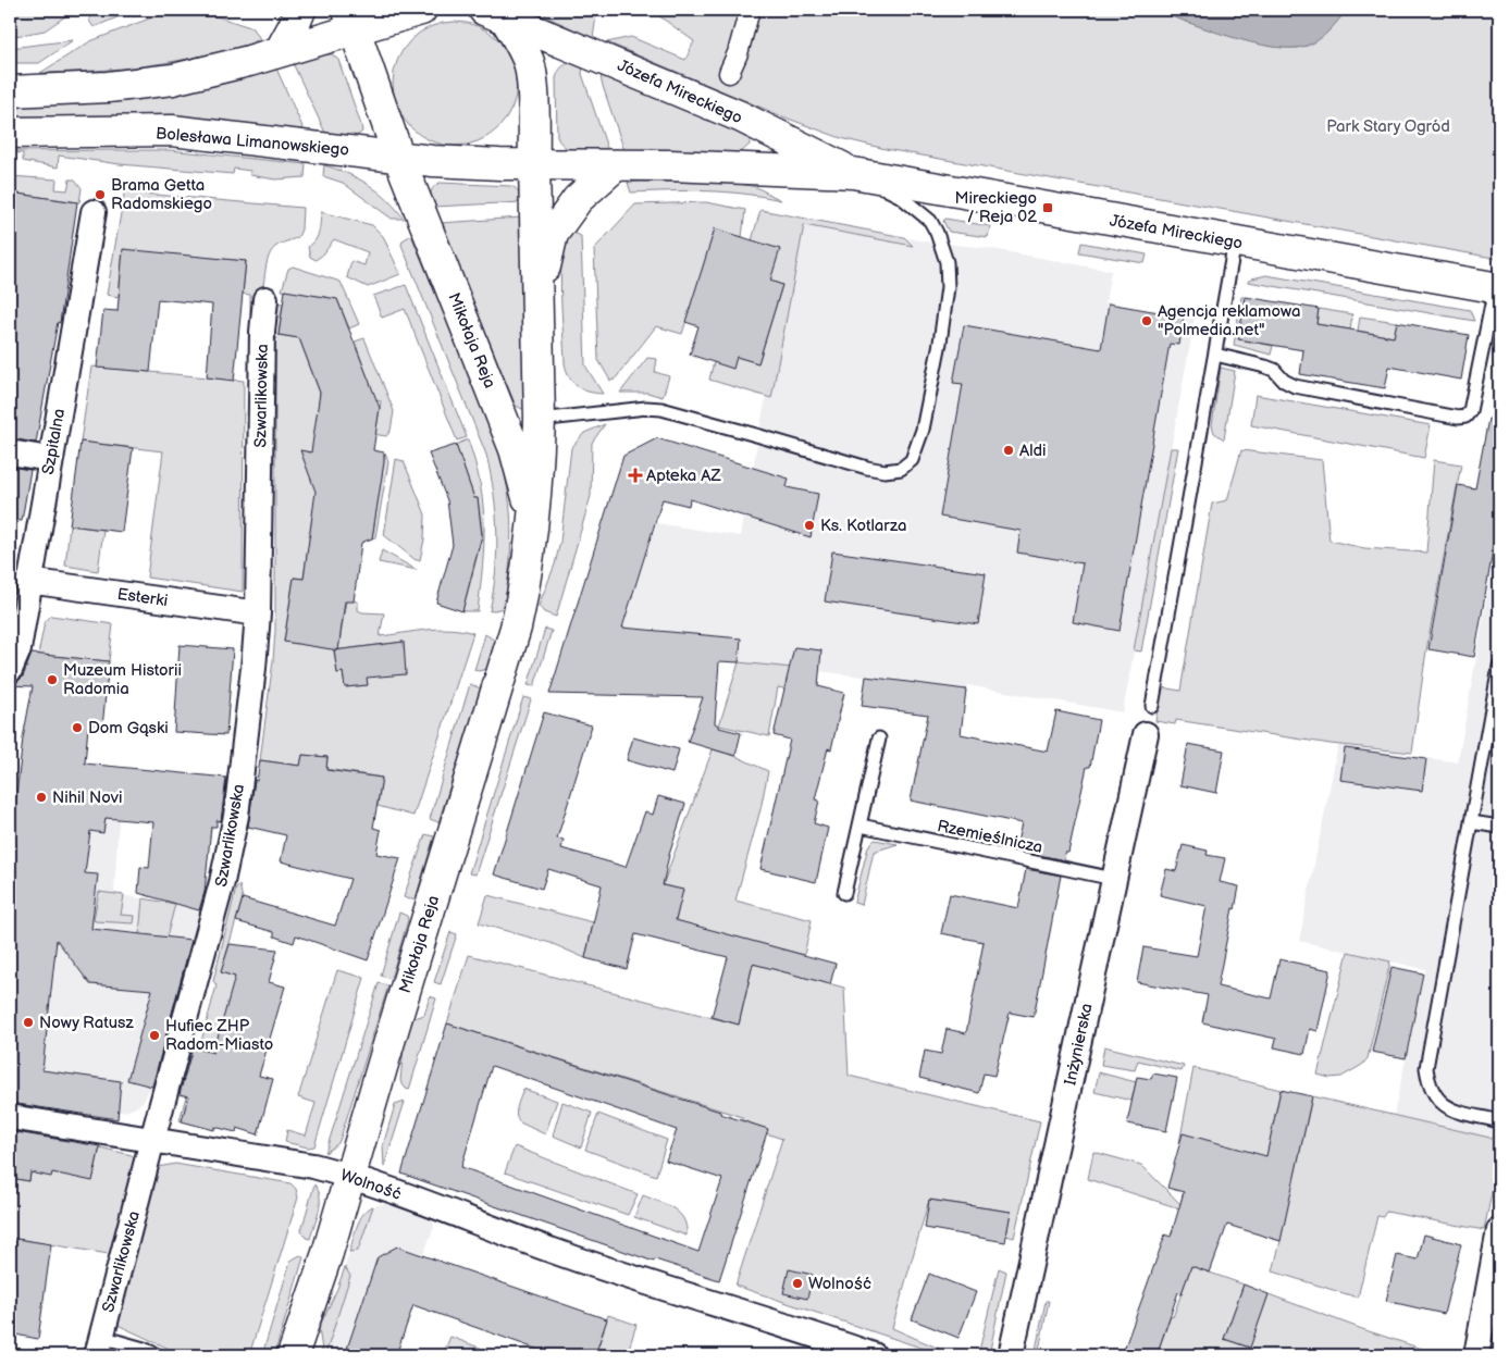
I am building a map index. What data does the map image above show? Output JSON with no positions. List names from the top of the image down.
{
  "streets": {
    "main road": ["Józefa Mireckiego", "Bolesława Limanowskiego", "Mikołaja Reja"],
    "street": [
      "Szwarlikowska",
      "Szpitalna",
      "Esterki",
      "Inżynierska",
      "Wolność"
    ],
    "lane": ["Rzemieślnicza"]
  },
  "crossings": [
    ["Józefa Mireckiego", "Bolesława Limanowskiego"],
    ["Józefa Mireckiego", "Mikołaja Reja"],
    ["Bolesława Limanowskiego", "Mikołaja Reja"],
    ["Mikołaja Reja", "Wolność"],
    ["Szwarlikowska", "Esterki"],
    ["Szwarlikowska", "Wolność"],
    ["Szpitalna", "Esterki"],
    ["Rzemieślnicza", "Inżynierska"]
  ],
  "parks": ["Park Stary Ogród"],
  "places": {
    "other": [
      "Brama Getta Radomskiego",
      "Agencja reklamowa \"Polmedia.net\"",
      "Aldi",
      "Ks. Kotlarza",
      "Muzeum Historii Radomia",
      "Dom Gąski",
      "Nihil Novi",
      "Nowy Ratusz",
      "Hufiec ZHP Radom-Miasto",
      "Wolność"
    ],
    "transit": ["Mireckiego / Reja 02"],
    "health": ["Apteka AZ"]
  }
}
